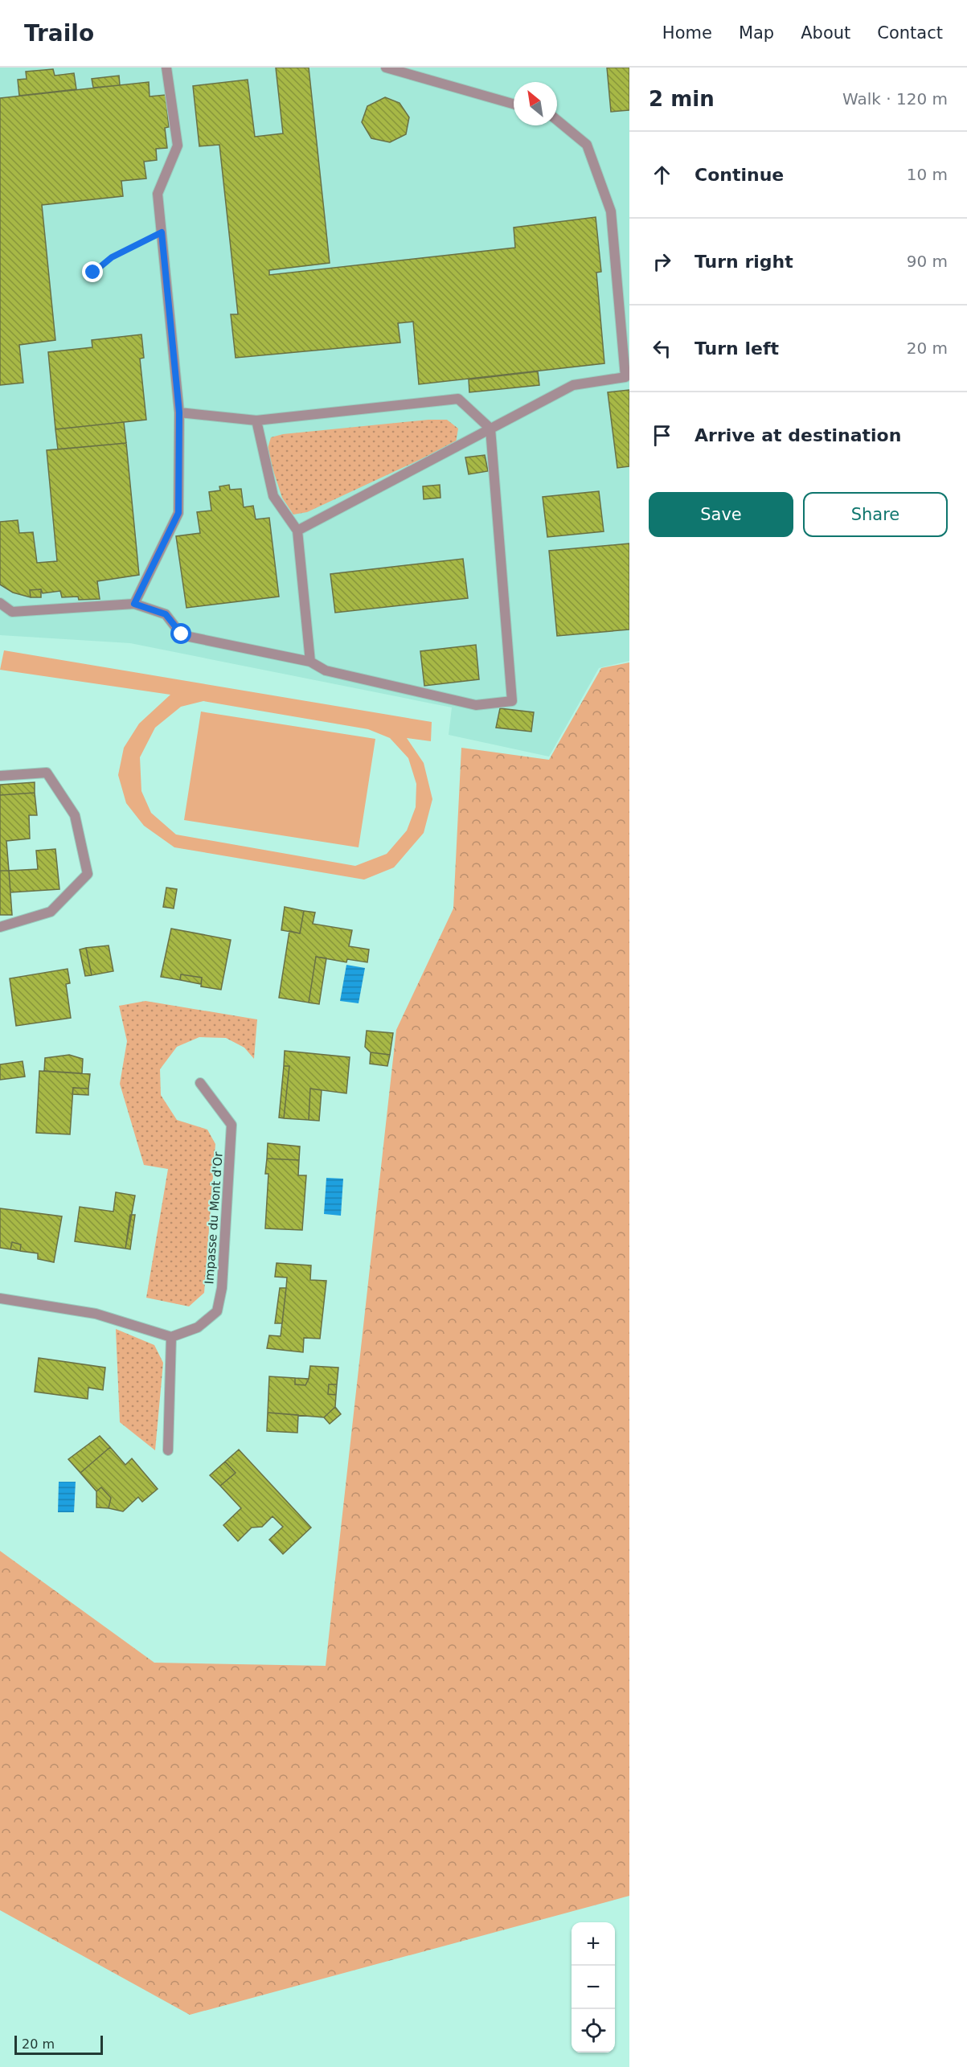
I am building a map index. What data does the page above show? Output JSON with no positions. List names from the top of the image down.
{
  "streets": {
    "street": ["Impasse du Mont d'Or"]
  },
  "scale_bar": "20 m",
  "north": "top left",
  "page": {
    "header": "Trailo",
    "nav": [
      "Home",
      "Map",
      "About",
      "Contact"
    ],
    "heading": ["2 min", "Walk · 120 m"],
    "list": [
      ["Continue", "10 m"],
      ["Turn right", "90 m"],
      ["Turn left", "20 m"],
      "Arrive at destination"
    ],
    "buttons": ["Save", "Share"],
    "map_buttons": ["+", "−"],
    "scale": "20 m"
  }
}
